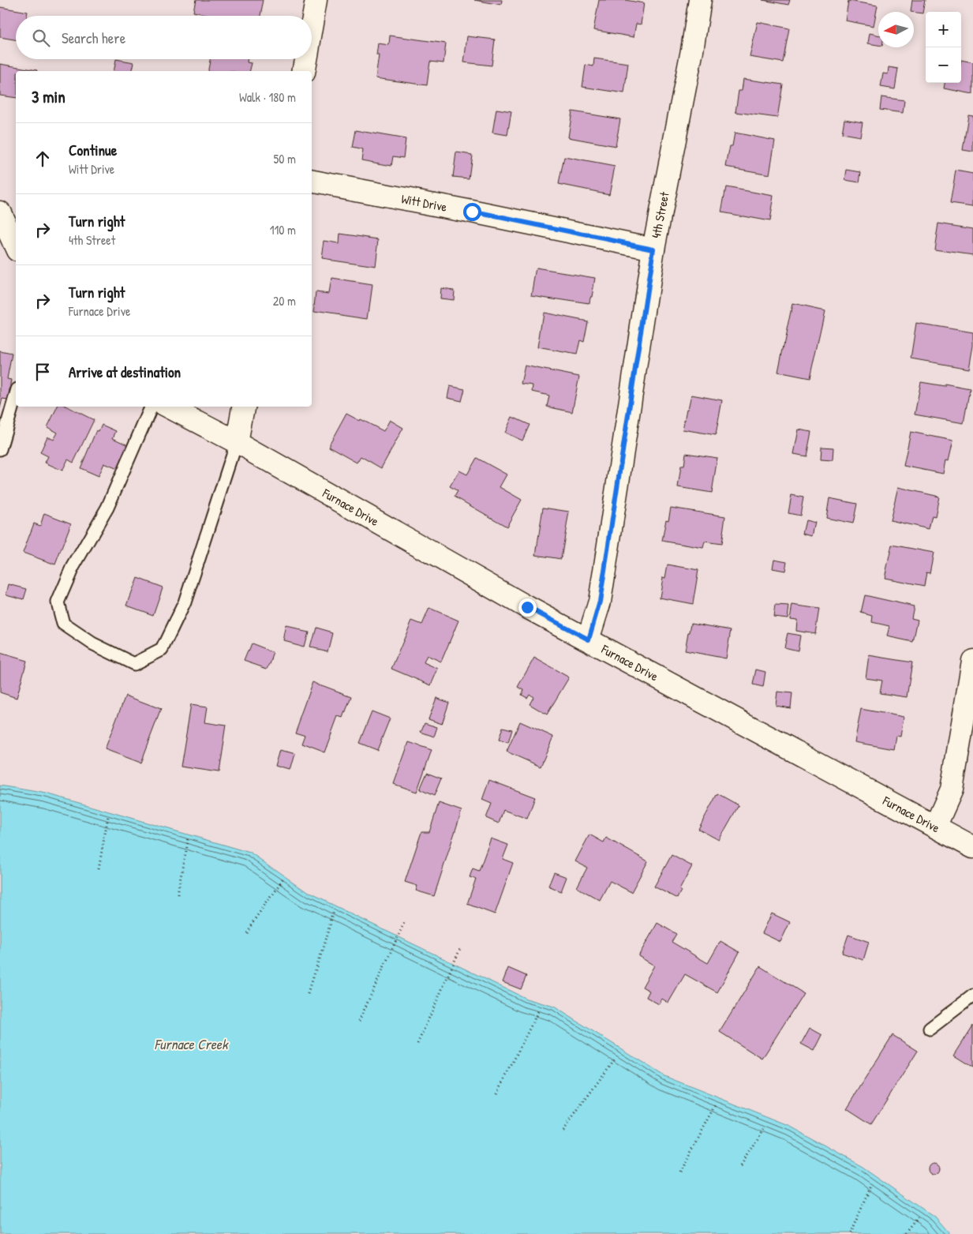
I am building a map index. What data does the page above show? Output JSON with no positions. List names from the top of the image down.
{
  "streets": {
    "street": ["Witt Drive", "4th Street", "Furnace Drive"]
  },
  "crossings": [
    ["Witt Drive", "4th Street"],
    ["4th Street", "Furnace Drive"]
  ],
  "water": ["Furnace Creek"],
  "north": "left",
  "page": {
    "map_buttons": ["+", "−"],
    "search": "Search here",
    "heading": ["3 min", "Walk · 180 m"],
    "list": [
      ["Continue", "Witt Drive", "50 m"],
      ["Turn right", "4th Street", "110 m"],
      ["Turn right", "Furnace Drive", "20 m"],
      "Arrive at destination"
    ]
  }
}
